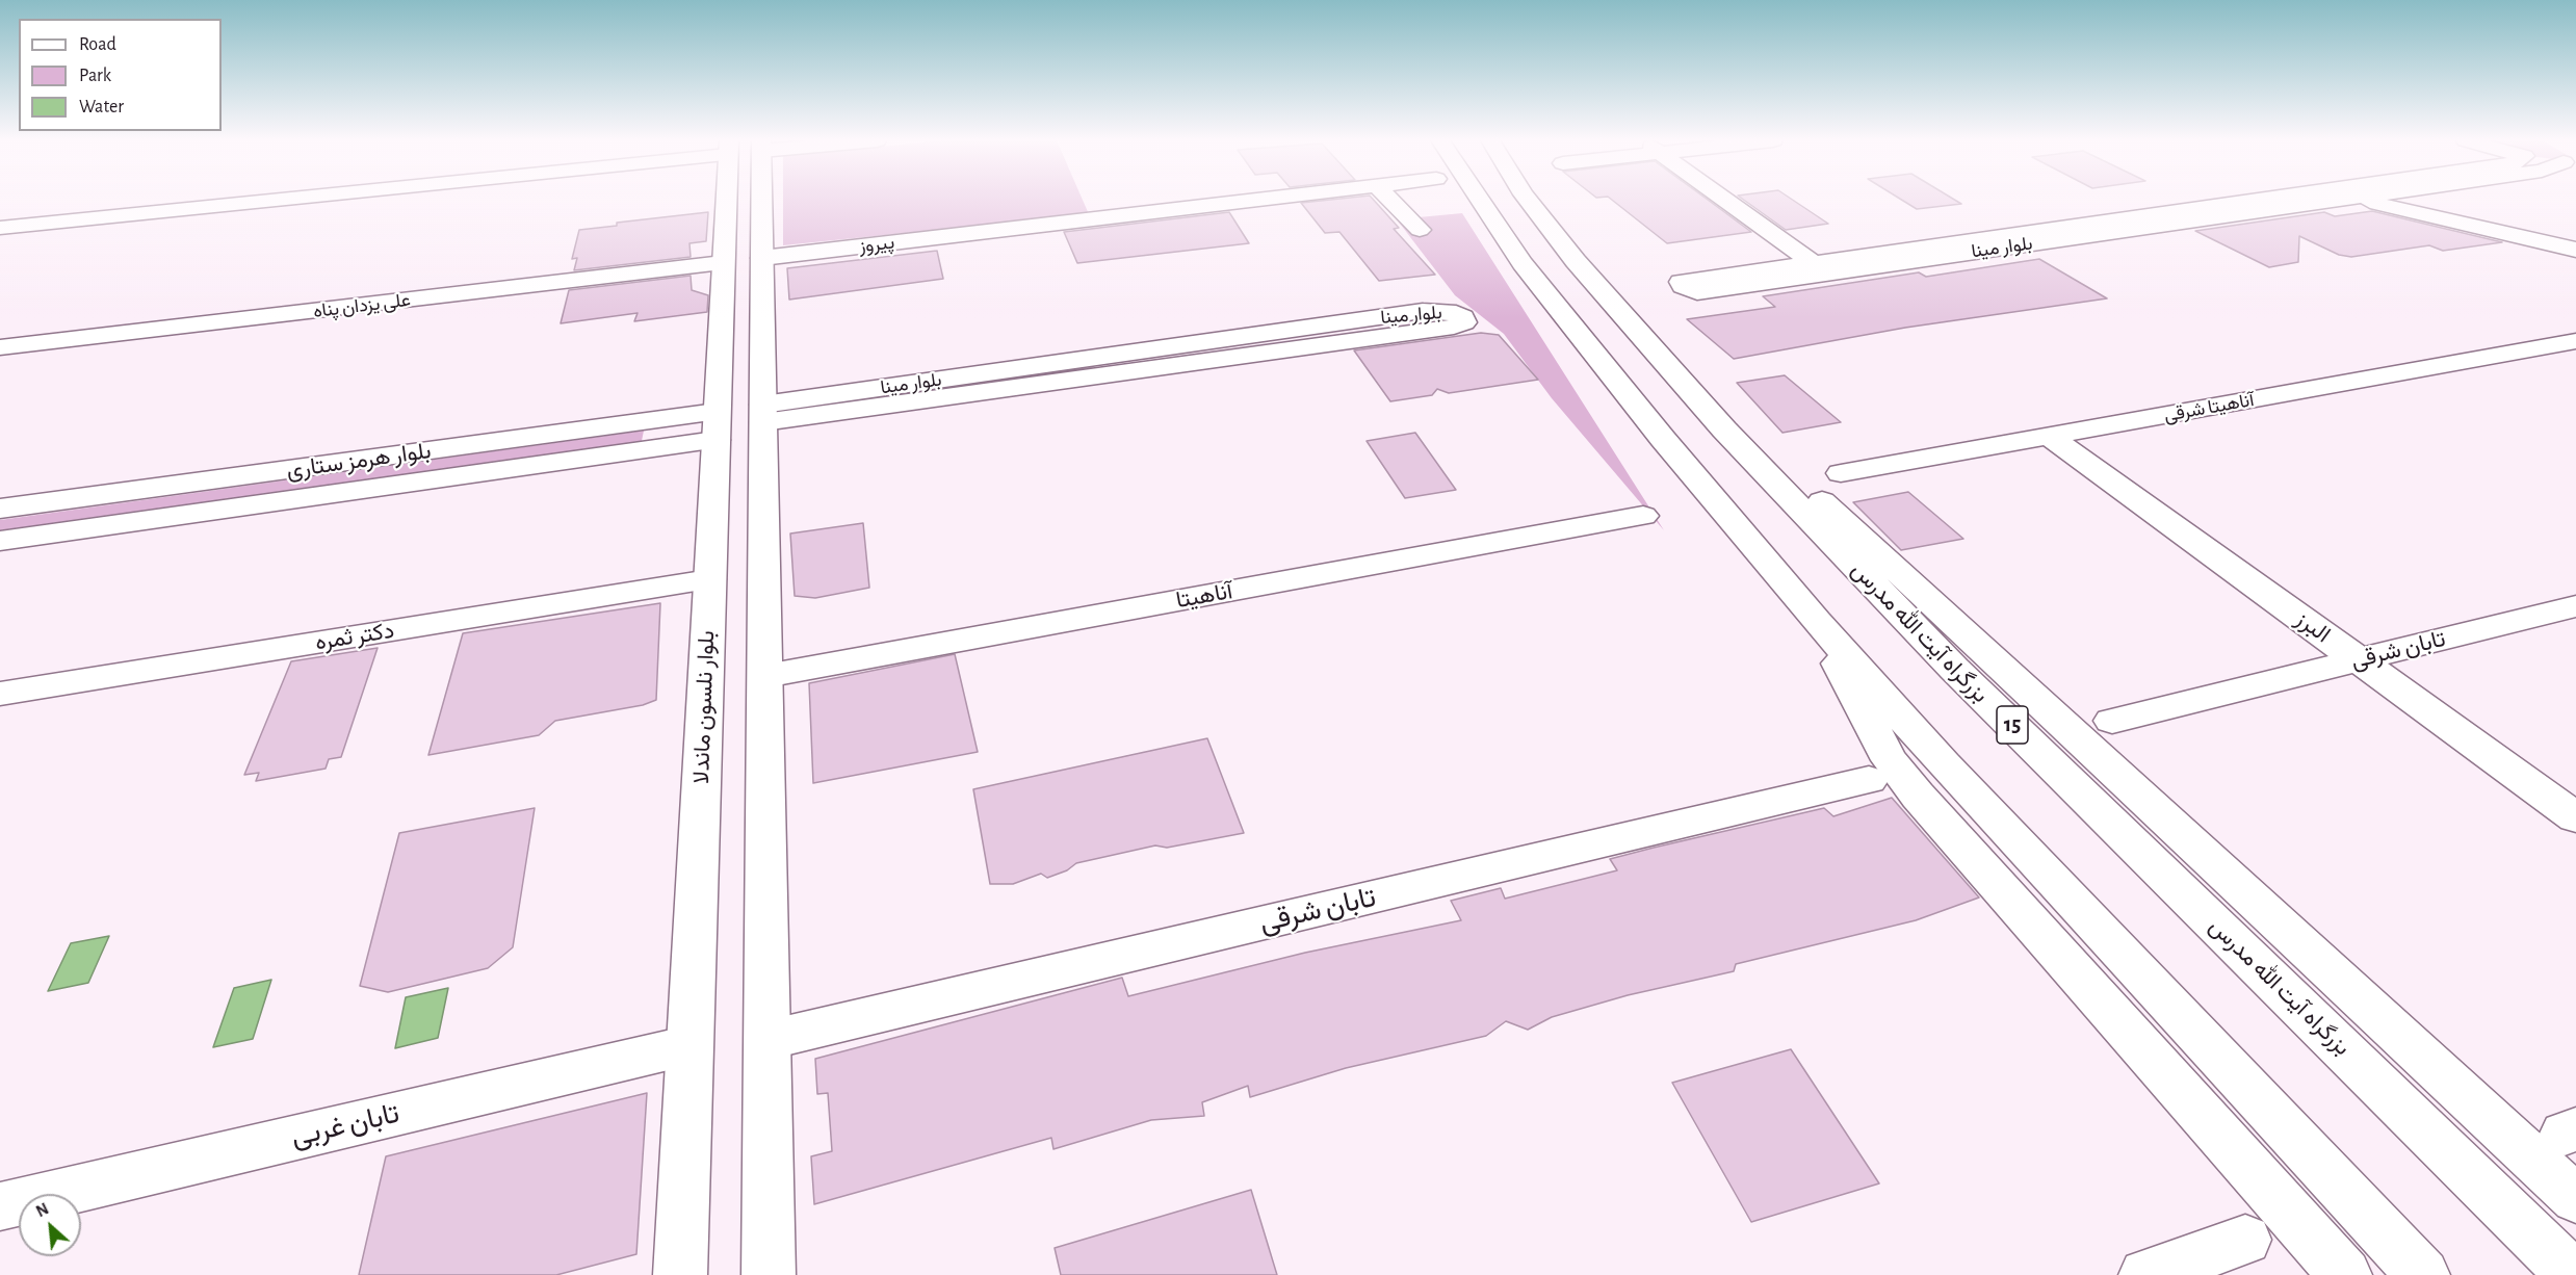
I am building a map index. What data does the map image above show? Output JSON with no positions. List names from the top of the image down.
{
  "streets": {
    "main road": [
      "پیروز",
      "بلوار مینا",
      "علی یزدان پناه",
      "آناهیتا شرقی",
      "بلوار هرمز ستاری",
      "آناهیتا",
      "البرز",
      "بزرگراه آیت الله مدرس",
      "دکتر ثمره",
      "تابان شرقی",
      "بلوار نلسون ماندلا",
      "15",
      "تابان غربی"
    ]
  },
  "crossings": [
    ["علی یزدان پناه", "بلوار نلسون ماندلا"],
    ["آناهیتا شرقی", "البرز"],
    ["بلوار هرمز ستاری", "بلوار نلسون ماندلا"],
    ["البرز", "تابان شرقی"],
    ["دکتر ثمره", "بلوار نلسون ماندلا"],
    ["بلوار نلسون ماندلا", "تابان غربی"]
  ],
  "legend": ["Road", "Park", "Water"],
  "north": "top left"
}
